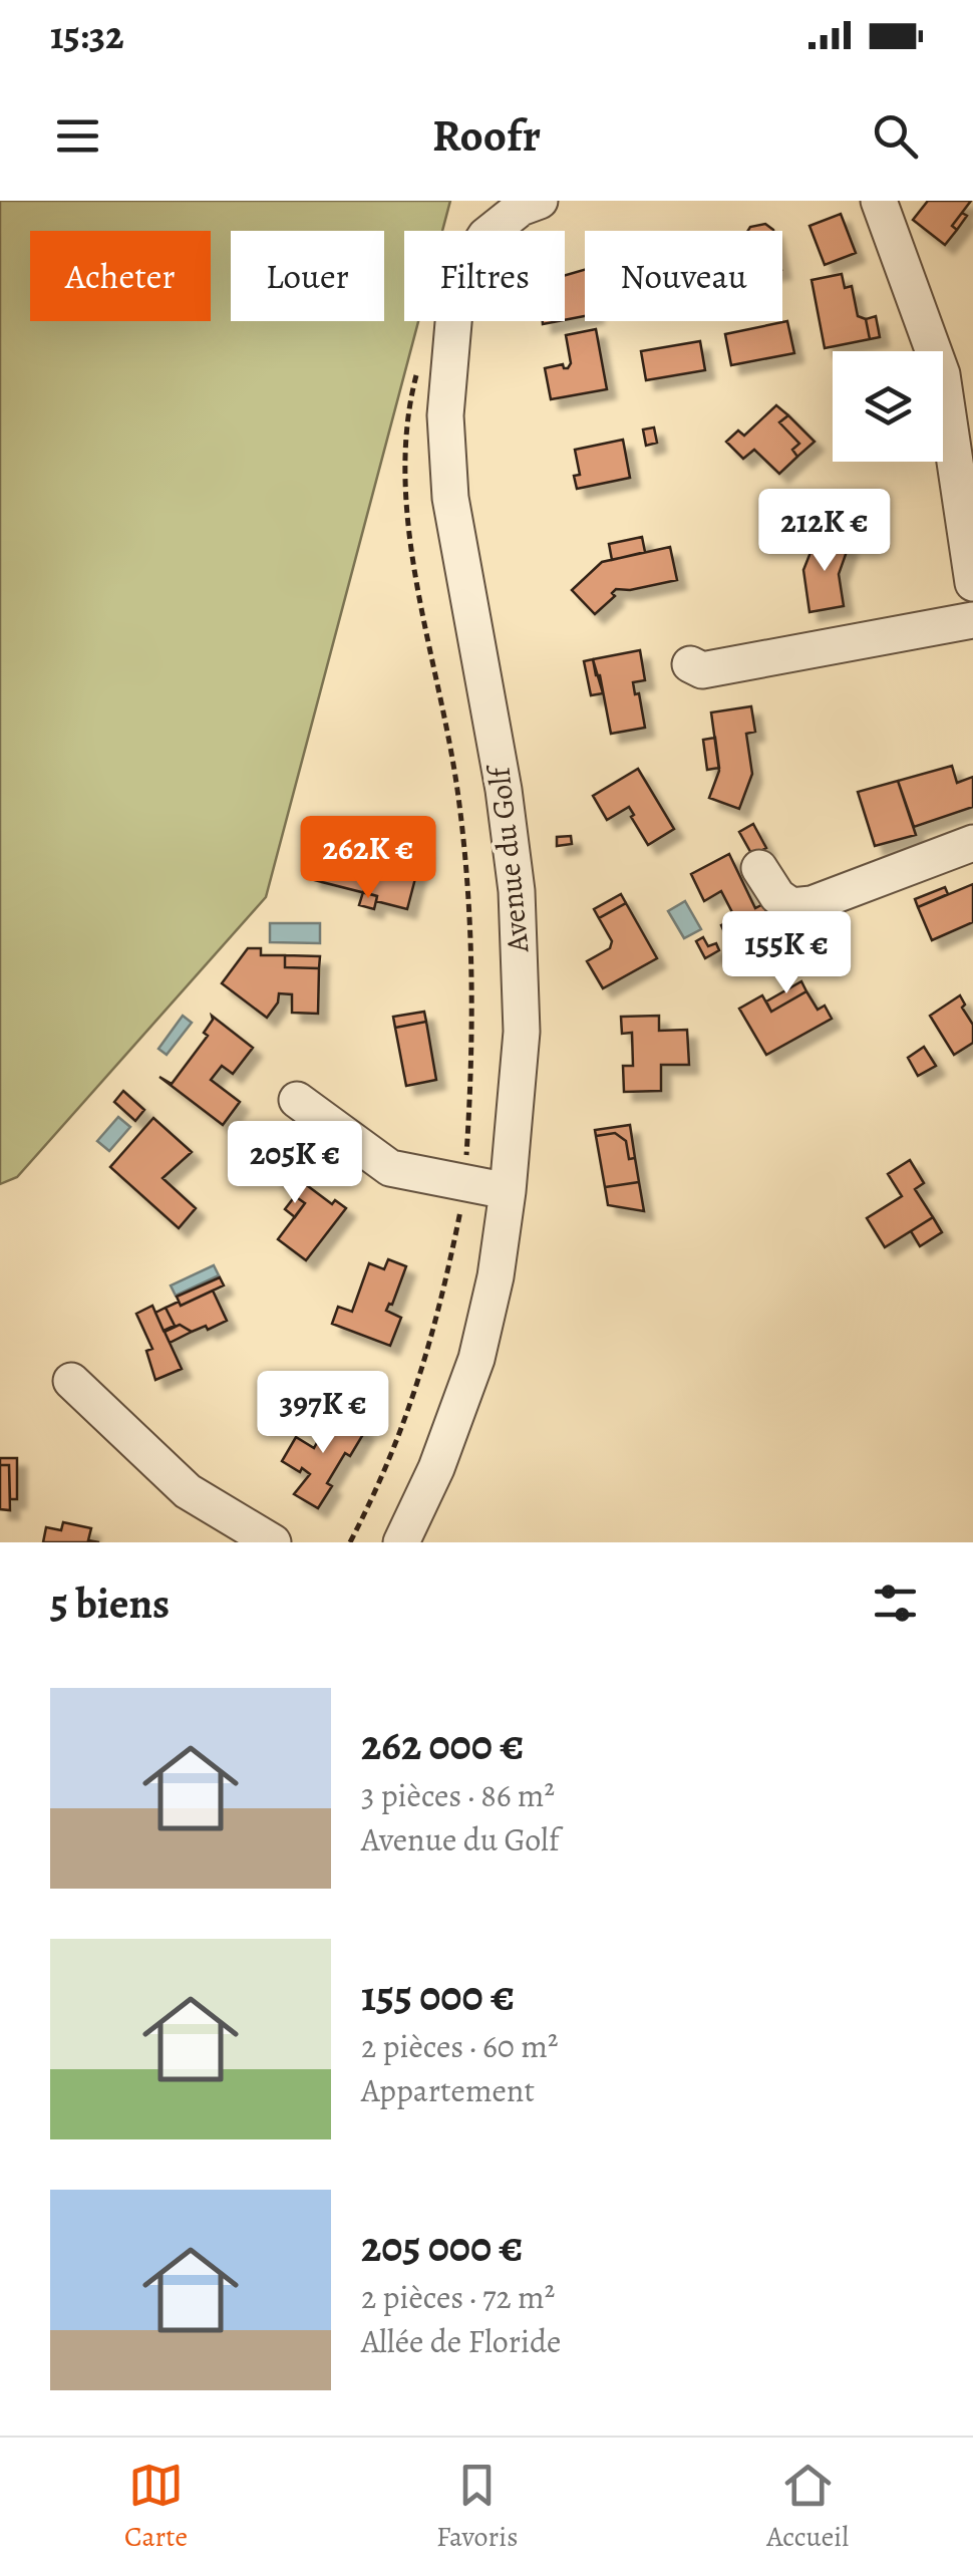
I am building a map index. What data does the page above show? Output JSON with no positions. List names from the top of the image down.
{
  "streets": {
    "street": ["Avenue du Golf"]
  },
  "page": {
    "status": "15:32",
    "header": "Roofr",
    "chip": [
      "Acheter",
      "Louer",
      "Filtres",
      "Nouveau"
    ],
    "price": [
      "212K €",
      "262K €",
      "155K €",
      "205K €",
      "397K €"
    ],
    "heading": "5 biens",
    "list": [
      {
        "name": "262 000 €",
        "note": "3 pièces · 86 m² · Avenue du Golf"
      },
      {
        "name": "155 000 €",
        "note": "2 pièces · 60 m² · Appartement"
      },
      {
        "name": "205 000 €",
        "note": "2 pièces · 72 m² · Allée de Floride"
      }
    ],
    "tabs": ["Carte", "Favoris", "Accueil"]
  }
}
